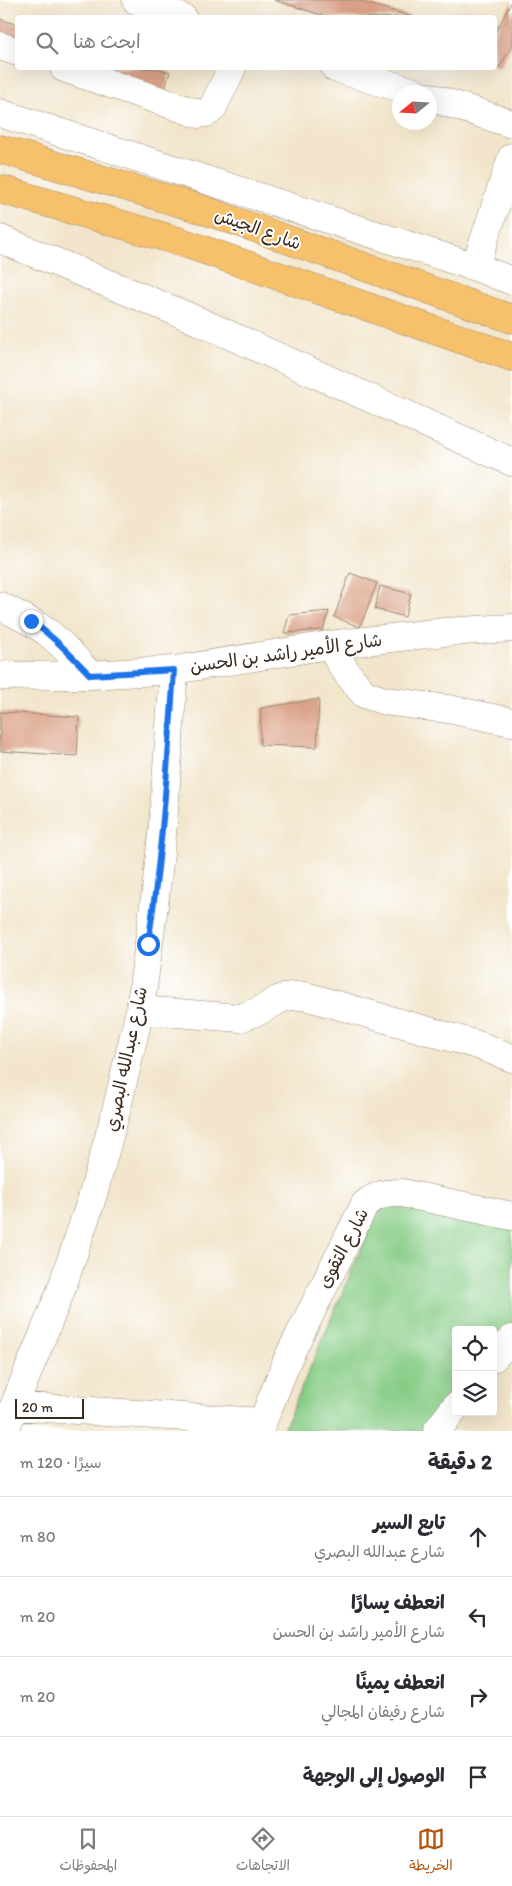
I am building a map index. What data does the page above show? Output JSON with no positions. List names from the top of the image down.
{
  "streets": {
    "highway": ["شارع الجيش"],
    "street": ["شارع الأمير راشد بن الحسن", "شارع عبدالله البصري", "شارع التقوى"]
  },
  "crossings": [
    ["شارع الأمير راشد بن الحسن", "شارع عبدالله البصري"]
  ],
  "scale_bar": "20 m",
  "north": "left",
  "page": {
    "search": "ابحث هنا",
    "scale": "20 m",
    "heading": ["2 دقيقة", "سيرًا · 120 m"],
    "list": [
      ["تابع السير", "شارع عبدالله البصري", "80 m"],
      ["انعطف يسارًا", "شارع الأمير راشد بن الحسن", "20 m"],
      ["انعطف يمينًا", "شارع رفيفان المجالي", "20 m"],
      "الوصول إلى الوجهة"
    ],
    "nav": ["الخريطة", "الاتجاهات", "المحفوظات"]
  }
}
